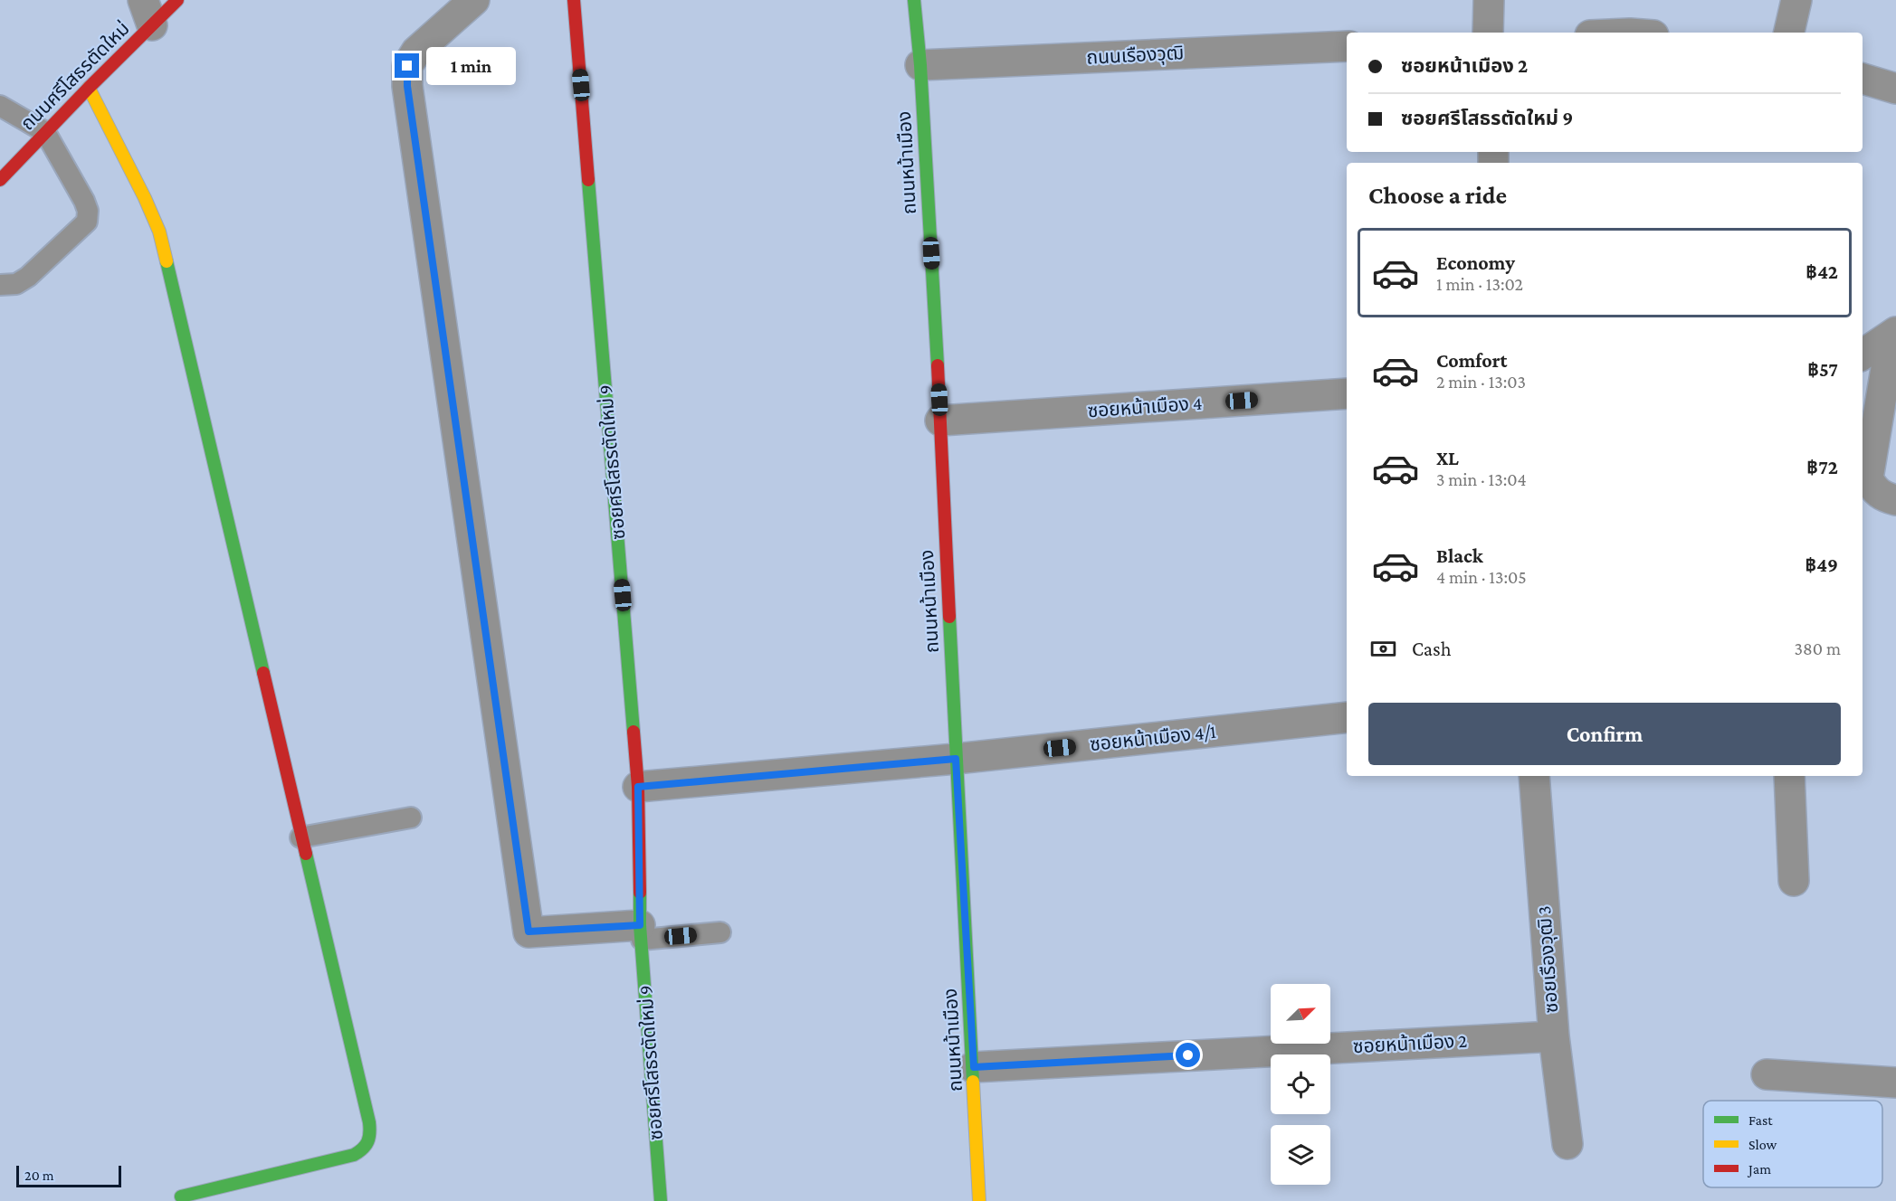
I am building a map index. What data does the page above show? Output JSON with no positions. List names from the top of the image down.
{
  "streets": {
    "street": [
      "ถนนเรืองวุฒิ",
      "ถนนศรีโสธรตัดใหม่",
      "ถนนหน้าเมือง",
      "ซอยหน้าเมือง 4",
      "ซอยศรีโสธรตัดใหม่ 9",
      "ซอยหน้าเมือง 4/1",
      "ซอยเรืองวุฒิ 3",
      "ซอยหน้าเมือง 2"
    ]
  },
  "crossings": [
    ["ถนนเรืองวุฒิ", "ถนนหน้าเมือง"],
    ["ถนนหน้าเมือง", "ซอยหน้าเมือง 4"],
    ["ถนนหน้าเมือง", "ซอยหน้าเมือง 4/1"],
    ["ถนนหน้าเมือง", "ซอยหน้าเมือง 2"],
    ["ซอยศรีโสธรตัดใหม่ 9", "ซอยหน้าเมือง 4/1"],
    ["ซอยเรืองวุฒิ 3", "ซอยหน้าเมือง 2"]
  ],
  "legend": ["Fast", "Slow", "Jam"],
  "scale_bar": "20 m",
  "north": "top right",
  "page": {
    "banner": ["ซอยหน้าเมือง 2", "ซอยศรีโสธรตัดใหม่ 9"],
    "bubble": "1 min",
    "heading": "Choose a ride",
    "list": [
      {
        "name": "Economy",
        "note": "1 min · 13:02",
        "value": "฿42"
      },
      {
        "name": "Comfort",
        "note": "2 min · 13:03",
        "value": "฿57"
      },
      {
        "name": "XL",
        "note": "3 min · 13:04",
        "value": "฿72"
      },
      {
        "name": "Black",
        "note": "4 min · 13:05",
        "value": "฿49"
      }
    ],
    "pay": ["Cash", "380 m"],
    "buttons": "Confirm",
    "scale": "20 m"
  }
}
